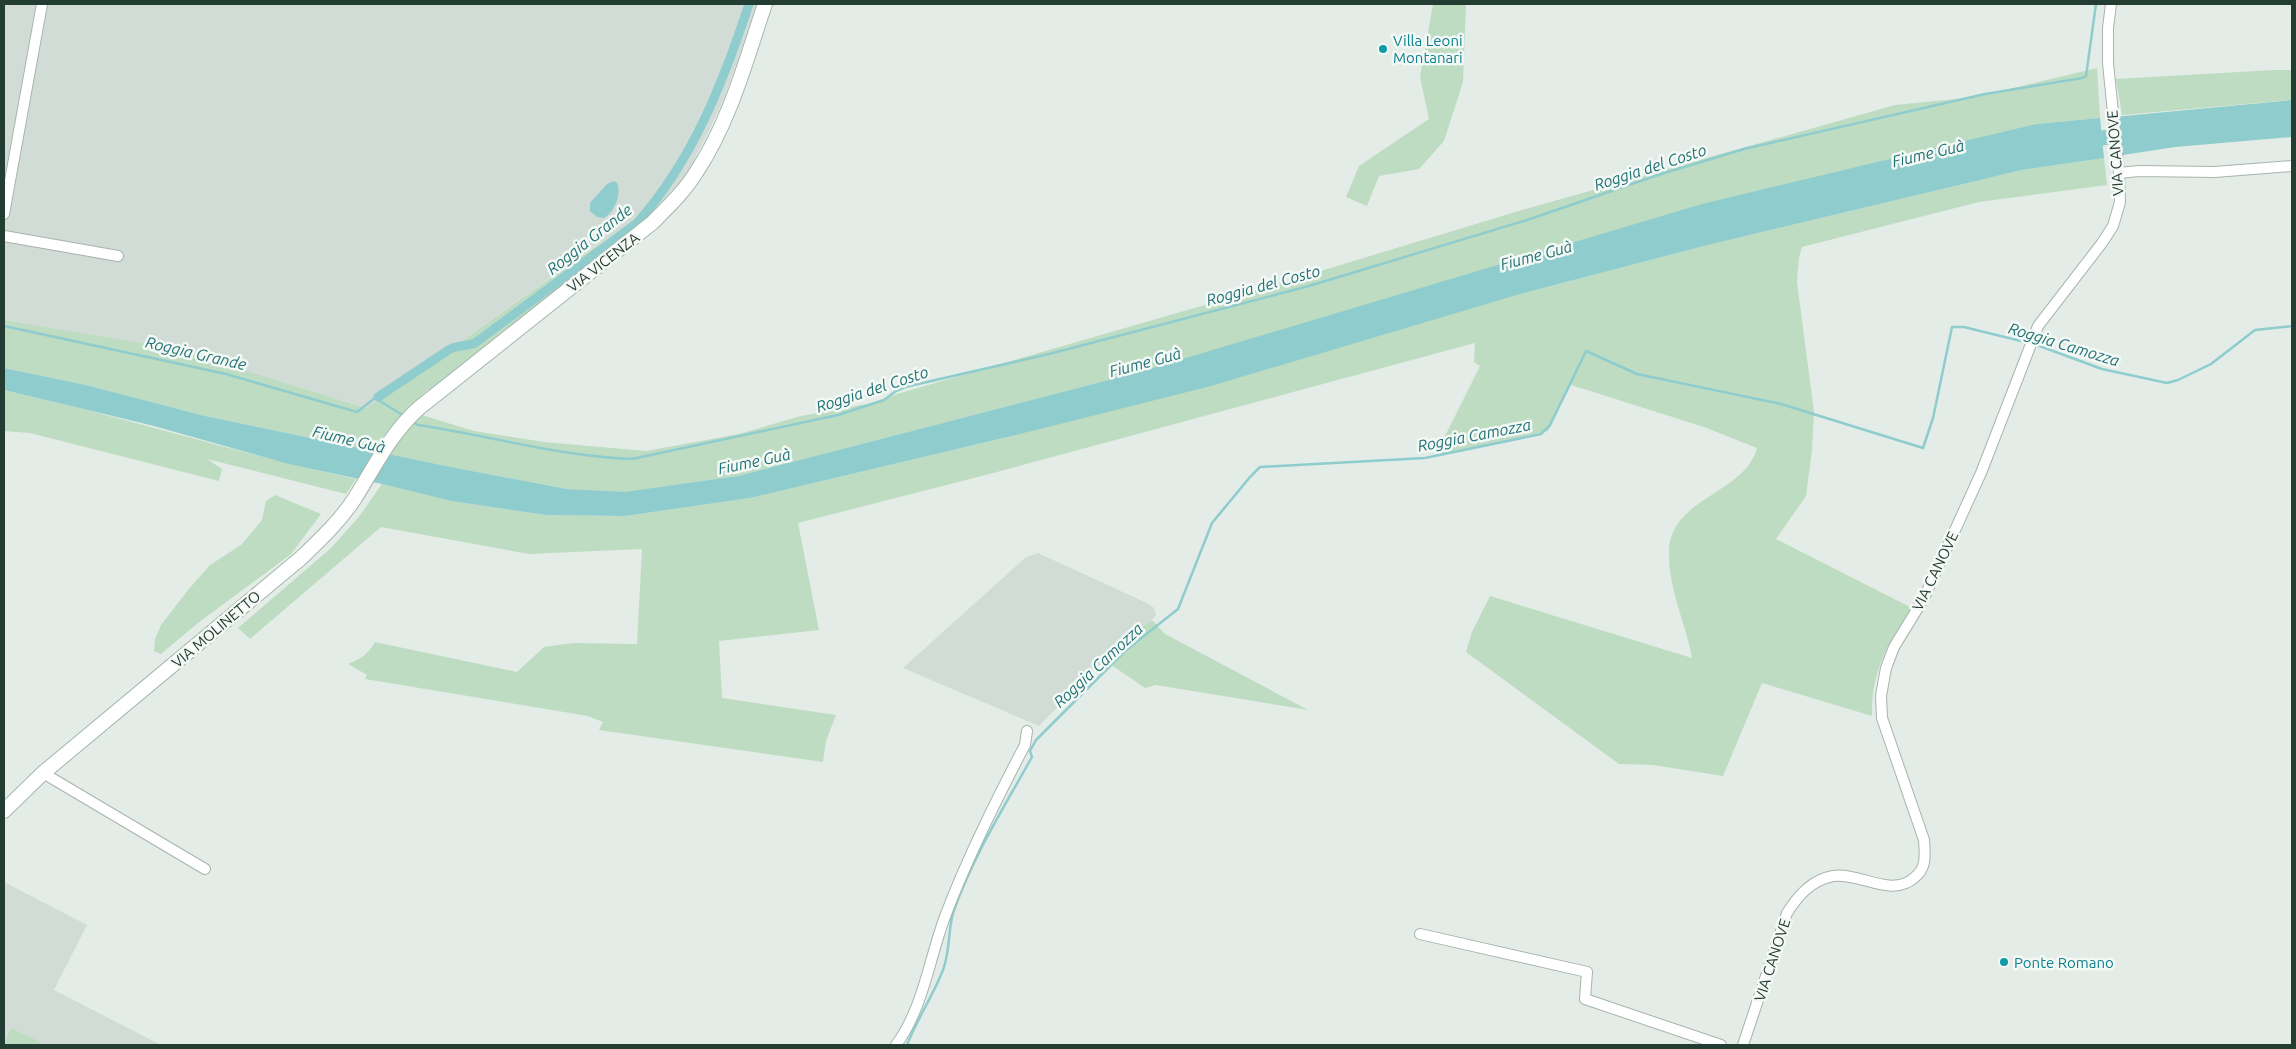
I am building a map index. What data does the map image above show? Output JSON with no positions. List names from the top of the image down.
{
  "streets": {
    "main road": ["VIA VICENZA", "VIA MOLINETTO"],
    "street": ["VIA CANOVE"]
  },
  "crossings": [
    ["VIA VICENZA", "VIA MOLINETTO"]
  ],
  "water": [
    "Fiume Guà",
    "Roggia del Costo",
    "Roggia Grande",
    "Roggia Camozza"
  ],
  "places": ["Villa Leoni Montanari", "Ponte Romano"]
}
